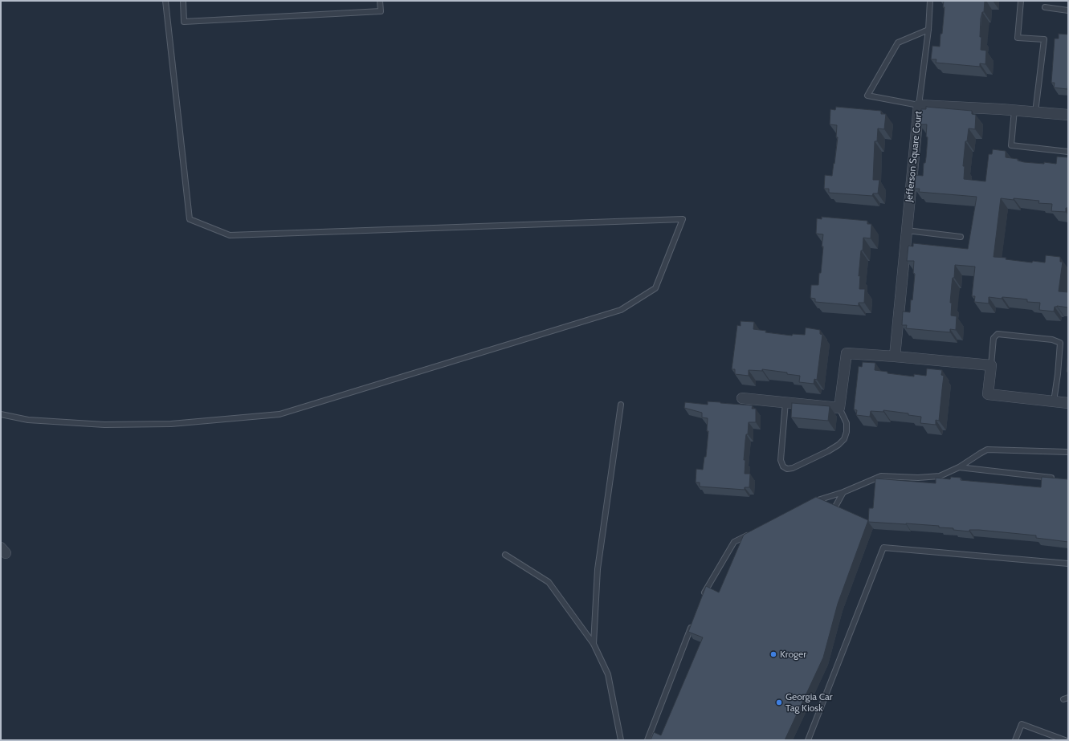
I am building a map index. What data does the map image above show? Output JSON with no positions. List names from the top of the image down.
{
  "streets": {
    "street": ["Jefferson Square Court"]
  },
  "places": ["Kroger", "Georgia Car Tag Kiosk"]
}
